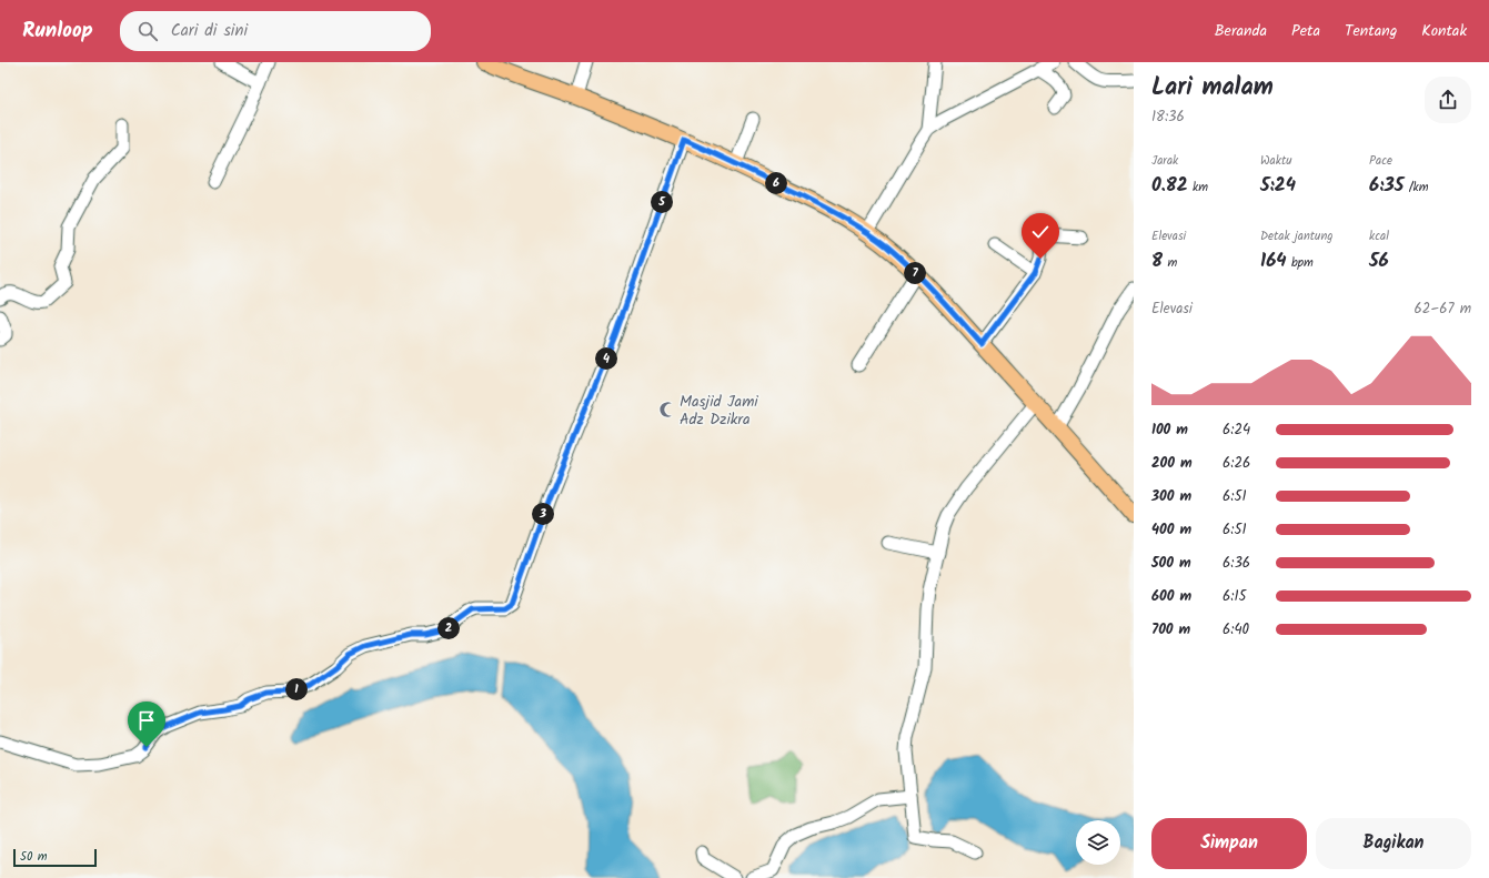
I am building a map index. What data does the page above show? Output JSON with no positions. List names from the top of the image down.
{
  "places": {
    "mosque": ["Masjid Jami Adz Dzikra"]
  },
  "scale_bar": "50 m",
  "page": {
    "header": "Runloop",
    "search": "Cari di sini",
    "nav": [
      "Beranda",
      "Peta",
      "Tentang",
      "Kontak"
    ],
    "heading": ["Lari malam", "18:36"],
    "stats": [
      ["Jarak", "0.82 km"],
      ["Waktu", "5:24"],
      ["Pace", "6:35 /km"],
      ["Elevasi", "8 m"],
      ["Detak jantung", "164 bpm"],
      ["kcal", "56"]
    ],
    "pins": [
      "6",
      "5",
      "7",
      "4",
      "3",
      "2",
      "1"
    ],
    "chart": ["Elevasi", "62–67 m"],
    "list": [
      {
        "name": "100 m",
        "note": "6:24"
      },
      {
        "name": "200 m",
        "note": "6:26"
      },
      {
        "name": "300 m",
        "note": "6:51"
      },
      {
        "name": "400 m",
        "note": "6:51"
      },
      {
        "name": "500 m",
        "note": "6:36"
      },
      {
        "name": "600 m",
        "note": "6:15"
      },
      {
        "name": "700 m",
        "note": "6:40"
      }
    ],
    "buttons": ["Simpan", "Bagikan"],
    "scale": "50 m"
  }
}
